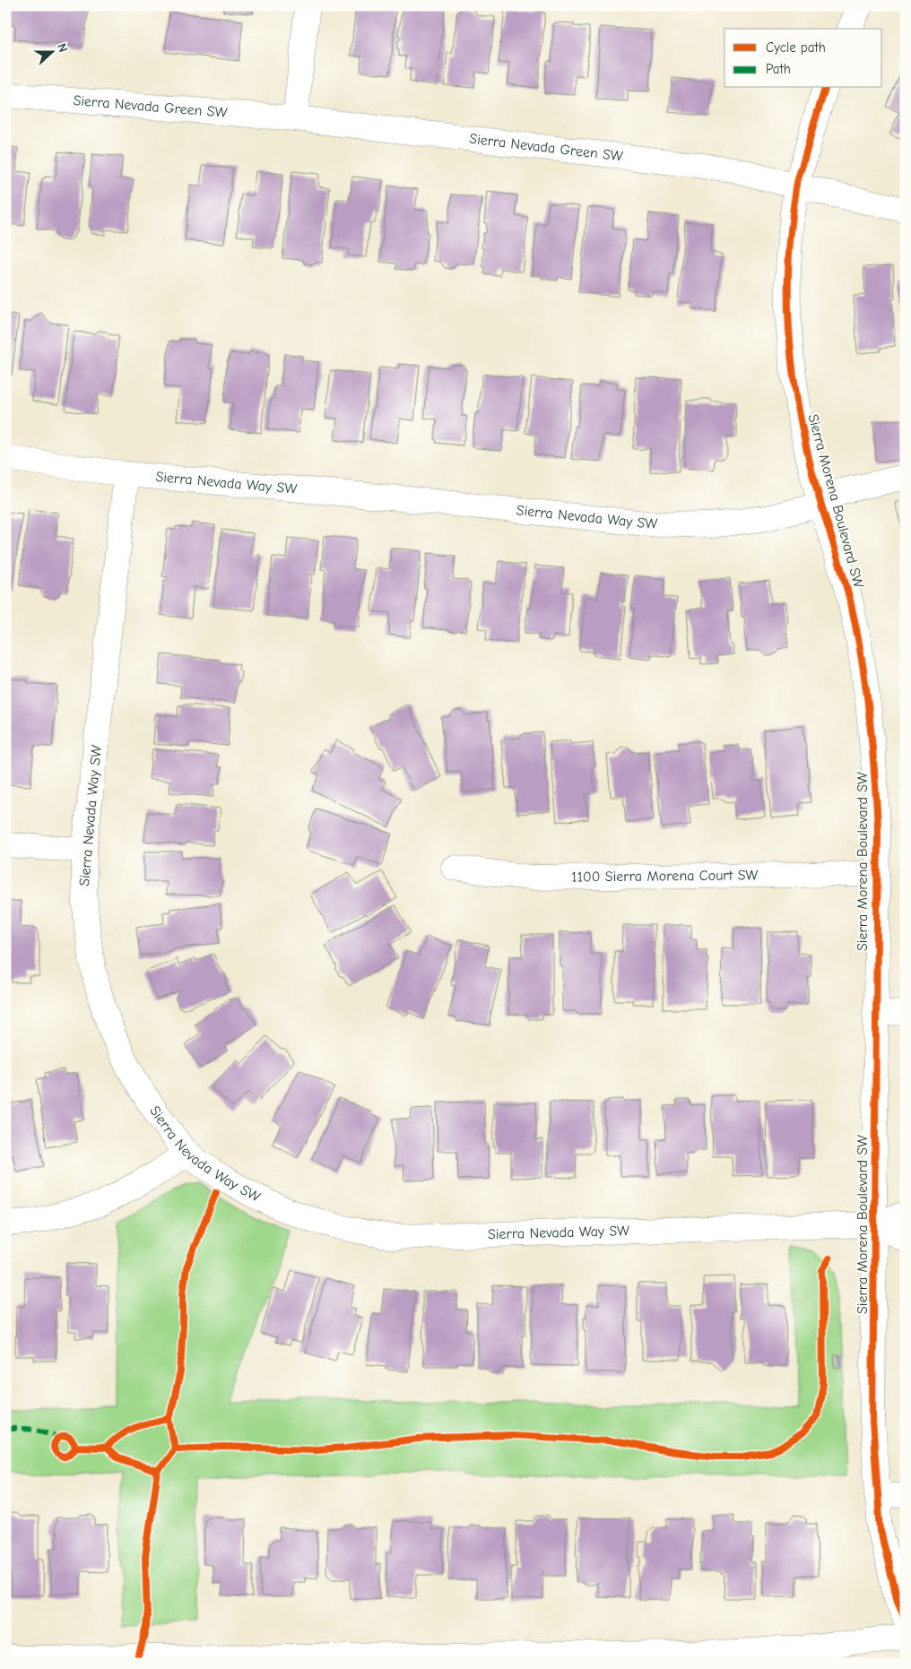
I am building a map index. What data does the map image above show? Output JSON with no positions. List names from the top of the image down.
{
  "streets": {
    "street": [
      "Sierra Nevada Green SW",
      "Sierra Nevada Way SW",
      "Sierra Morena Boulevard SW",
      "1100 Sierra Morena Court SW"
    ]
  },
  "crossings": [
    ["Sierra Nevada Green SW", "Sierra Morena Boulevard SW"],
    ["Sierra Nevada Way SW", "Sierra Morena Boulevard SW"],
    ["Sierra Morena Boulevard SW", "1100 Sierra Morena Court SW"]
  ],
  "legend": ["Cycle path", "Path"],
  "north": "right"
}
